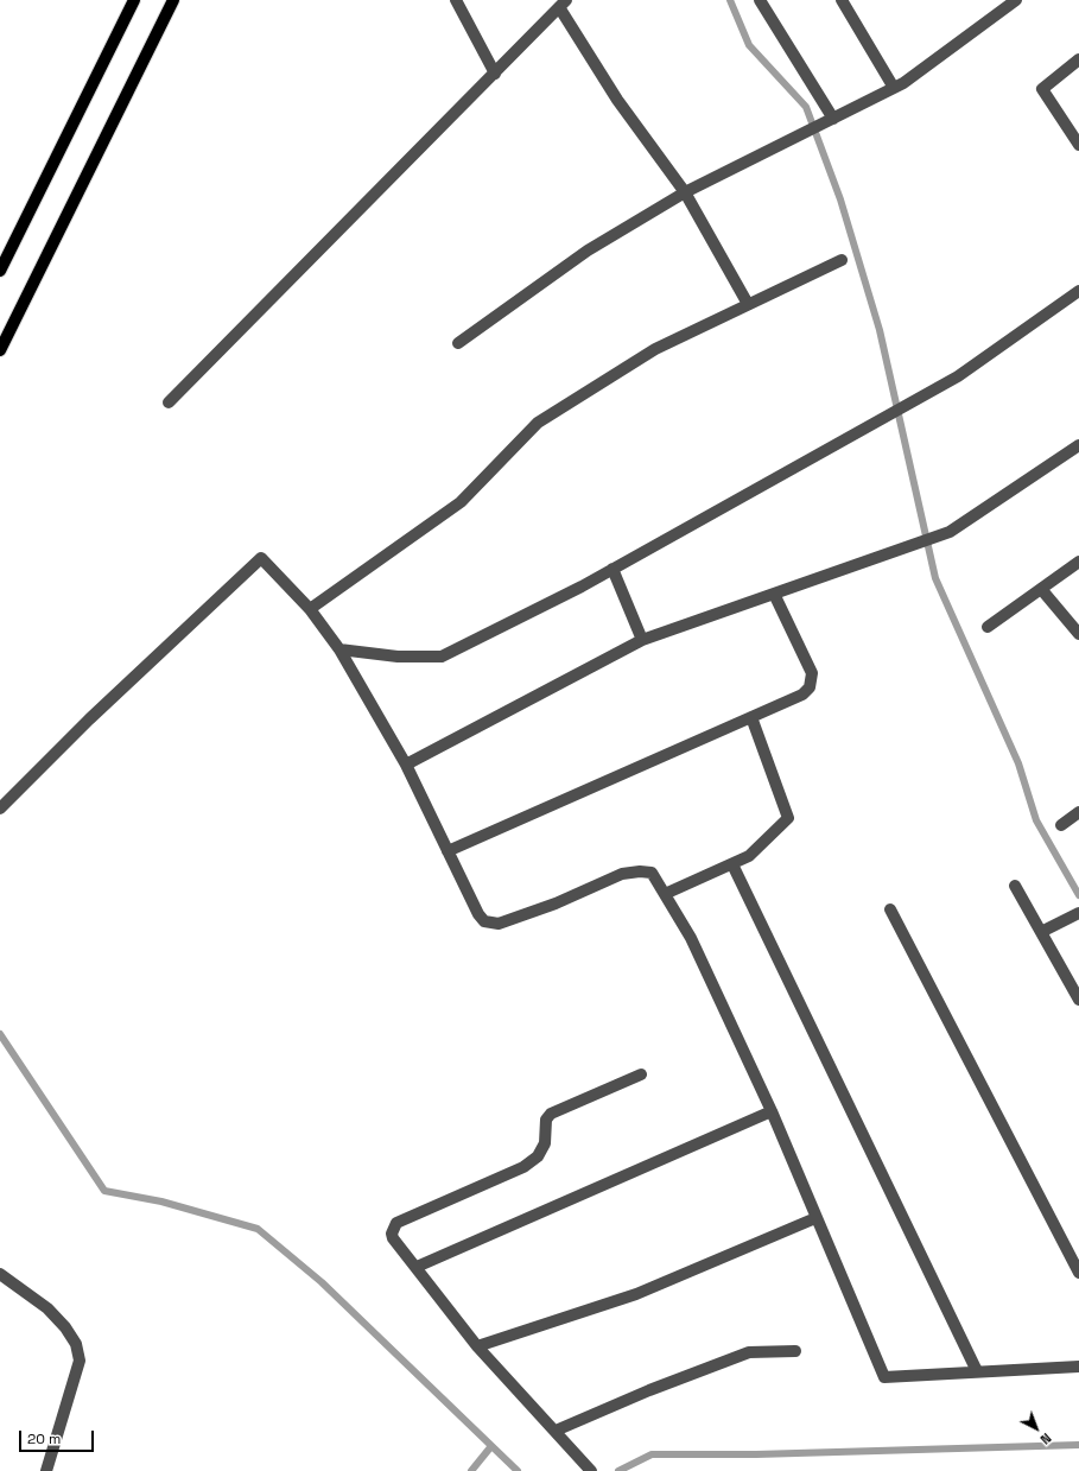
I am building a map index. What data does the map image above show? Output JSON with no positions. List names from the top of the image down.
{
  "scale_bar": "20 m",
  "north": "bottom right"
}
